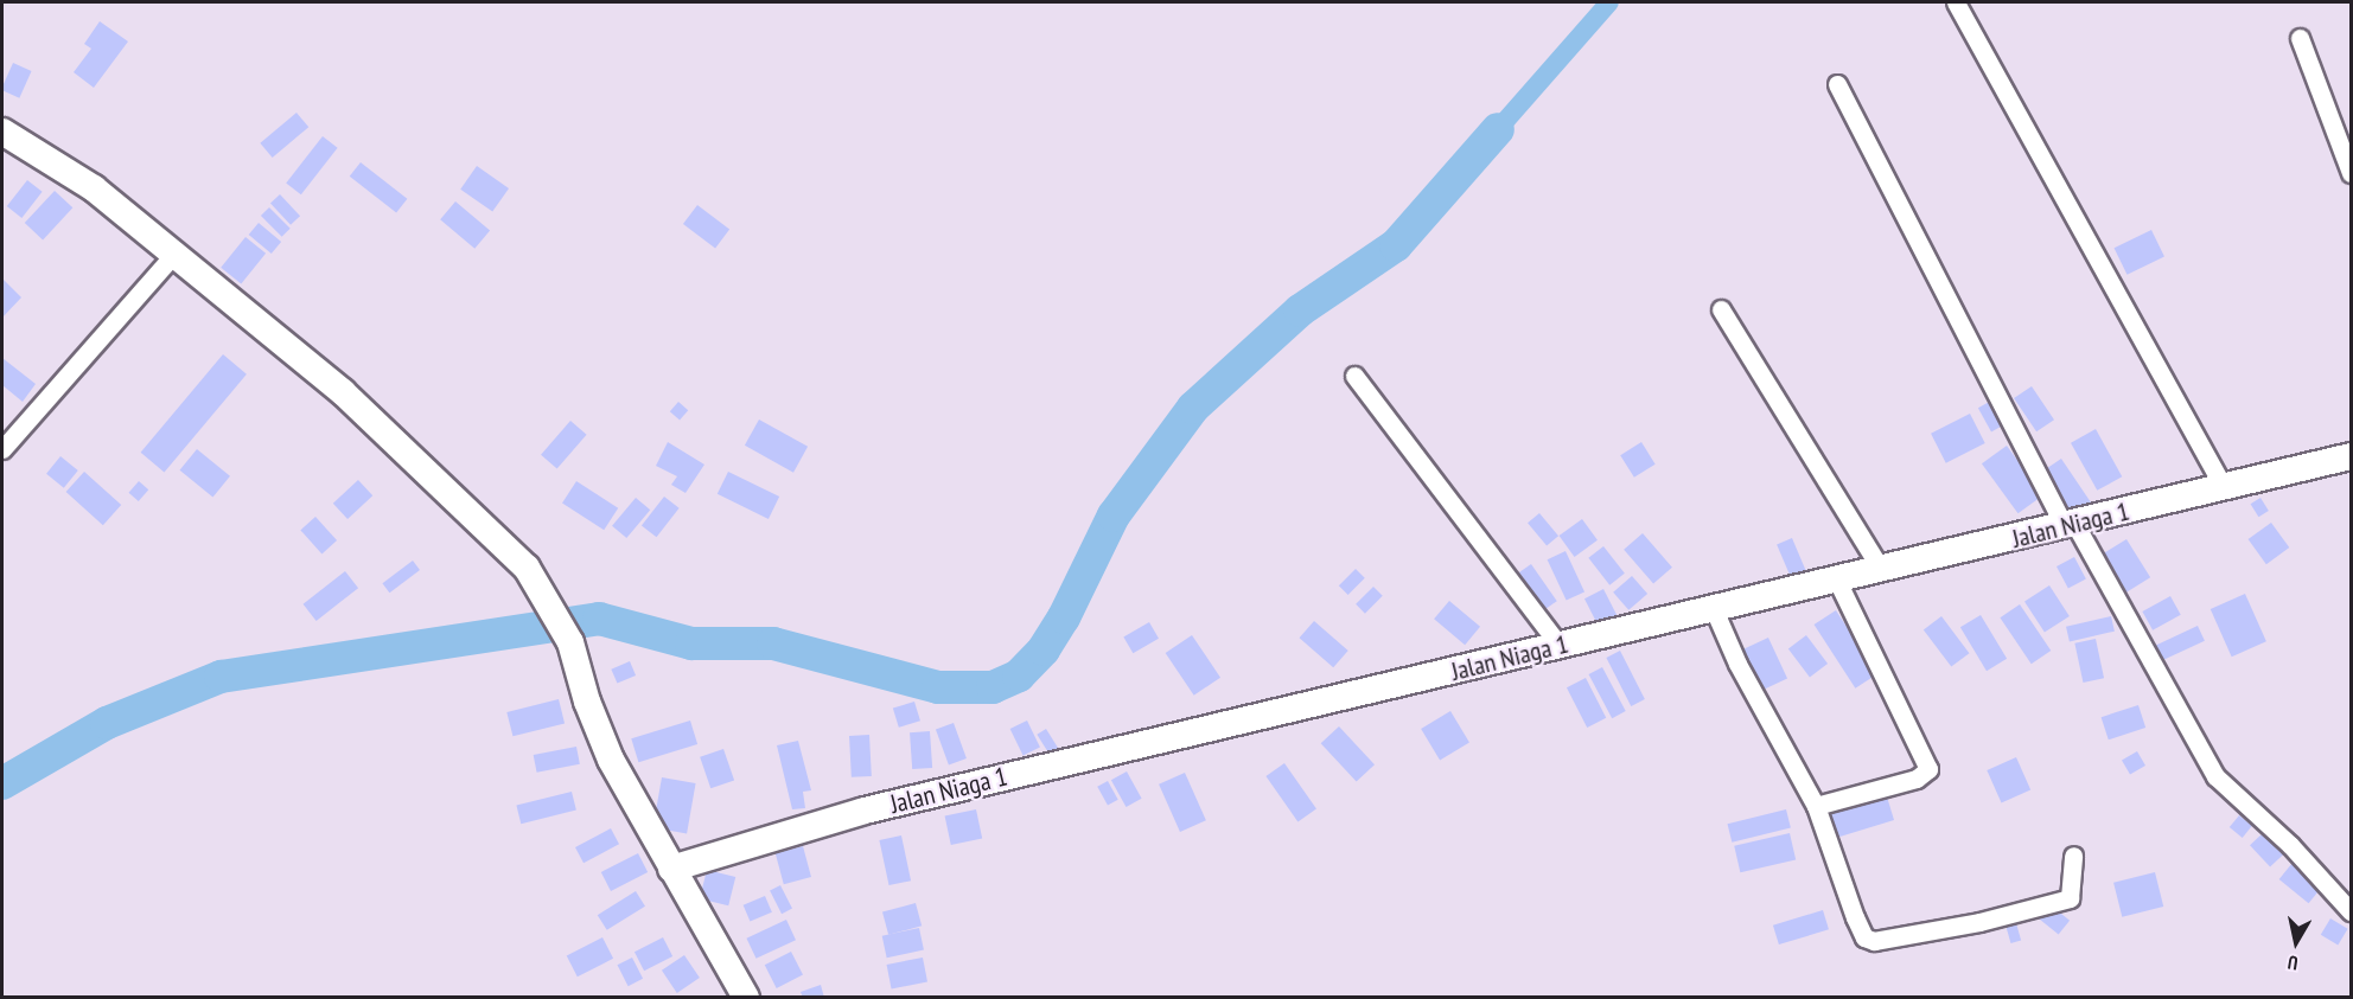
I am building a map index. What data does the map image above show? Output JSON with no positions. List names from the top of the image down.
{
  "streets": {
    "street": ["Jalan Niaga 1"]
  },
  "north": "bottom"
}
